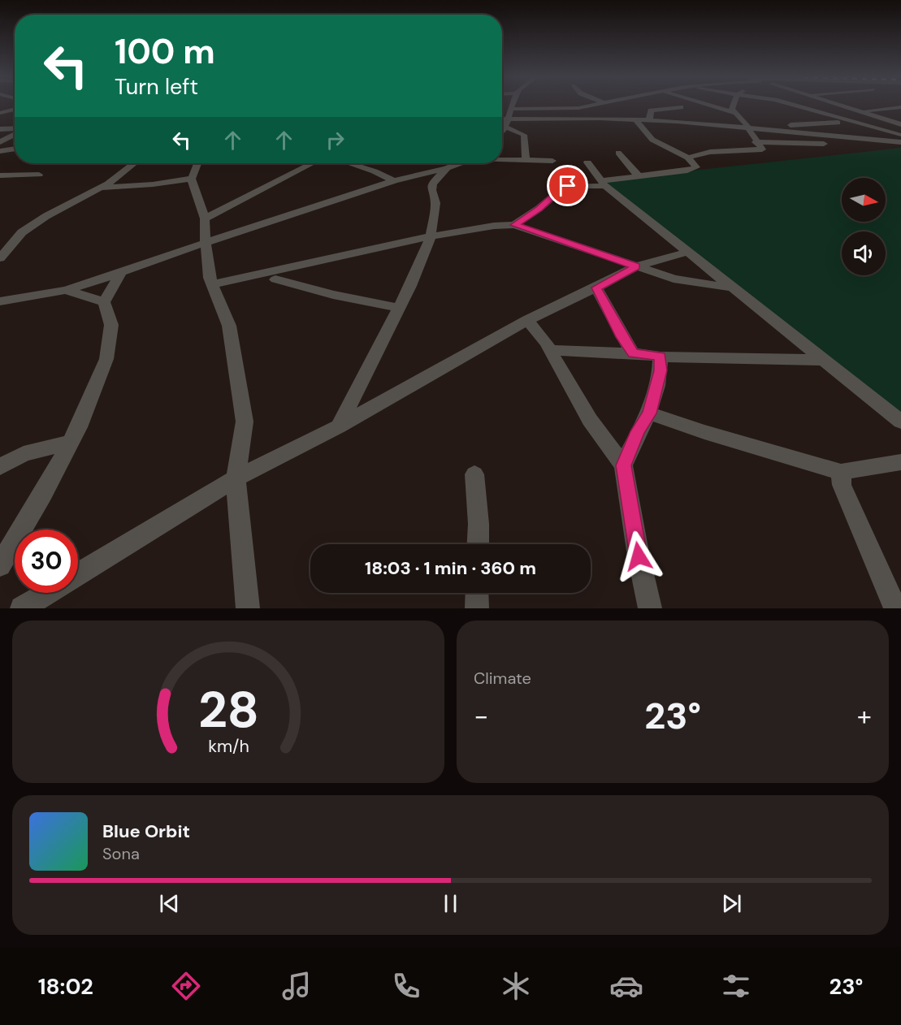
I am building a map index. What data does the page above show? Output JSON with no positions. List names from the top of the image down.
{
  "north": "right",
  "page": {
    "turn": ["100 m", "Turn left"],
    "limit": "30",
    "trip": "18:03 · 1 min · 360 m",
    "tile": "Climate",
    "heat": ["−", "23°", "+"],
    "song": ["Blue Orbit", "Sona"],
    "tabs": ["18:02", "23°"],
    "gauge": ["28", "km/h"]
  }
}
